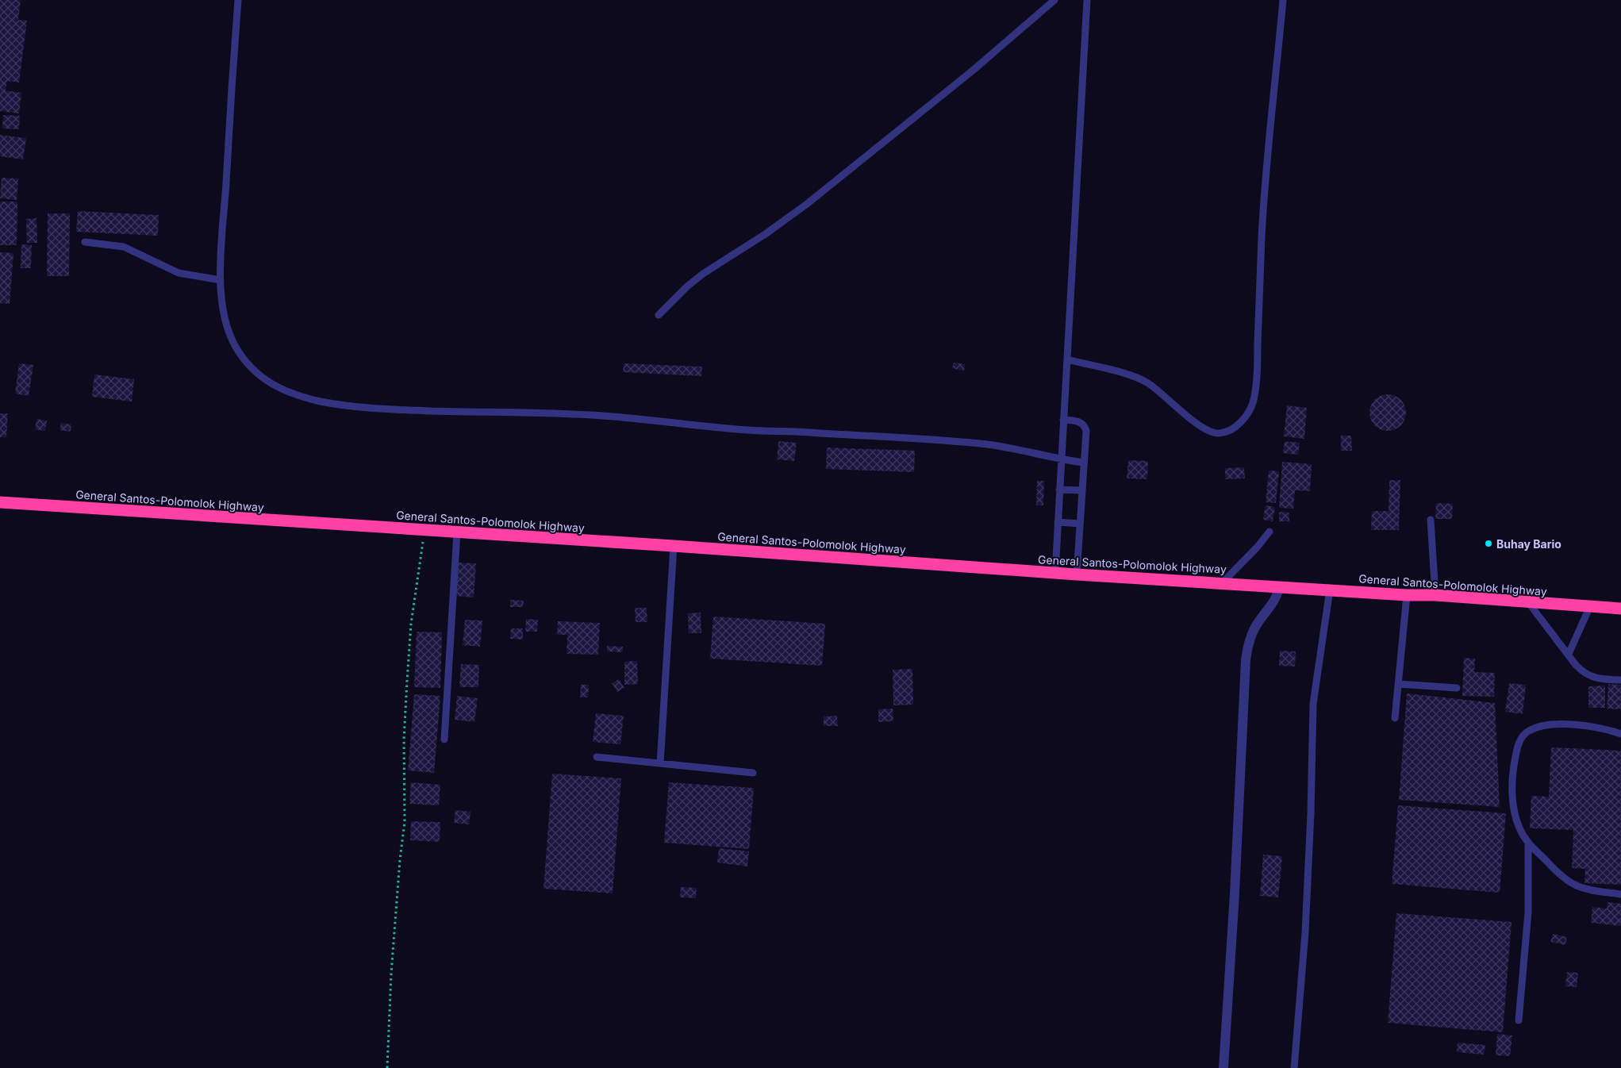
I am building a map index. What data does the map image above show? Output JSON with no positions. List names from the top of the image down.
{
  "streets": {
    "highway": ["General Santos-Polomolok Highway"]
  },
  "places": ["Buhay Bario"]
}
